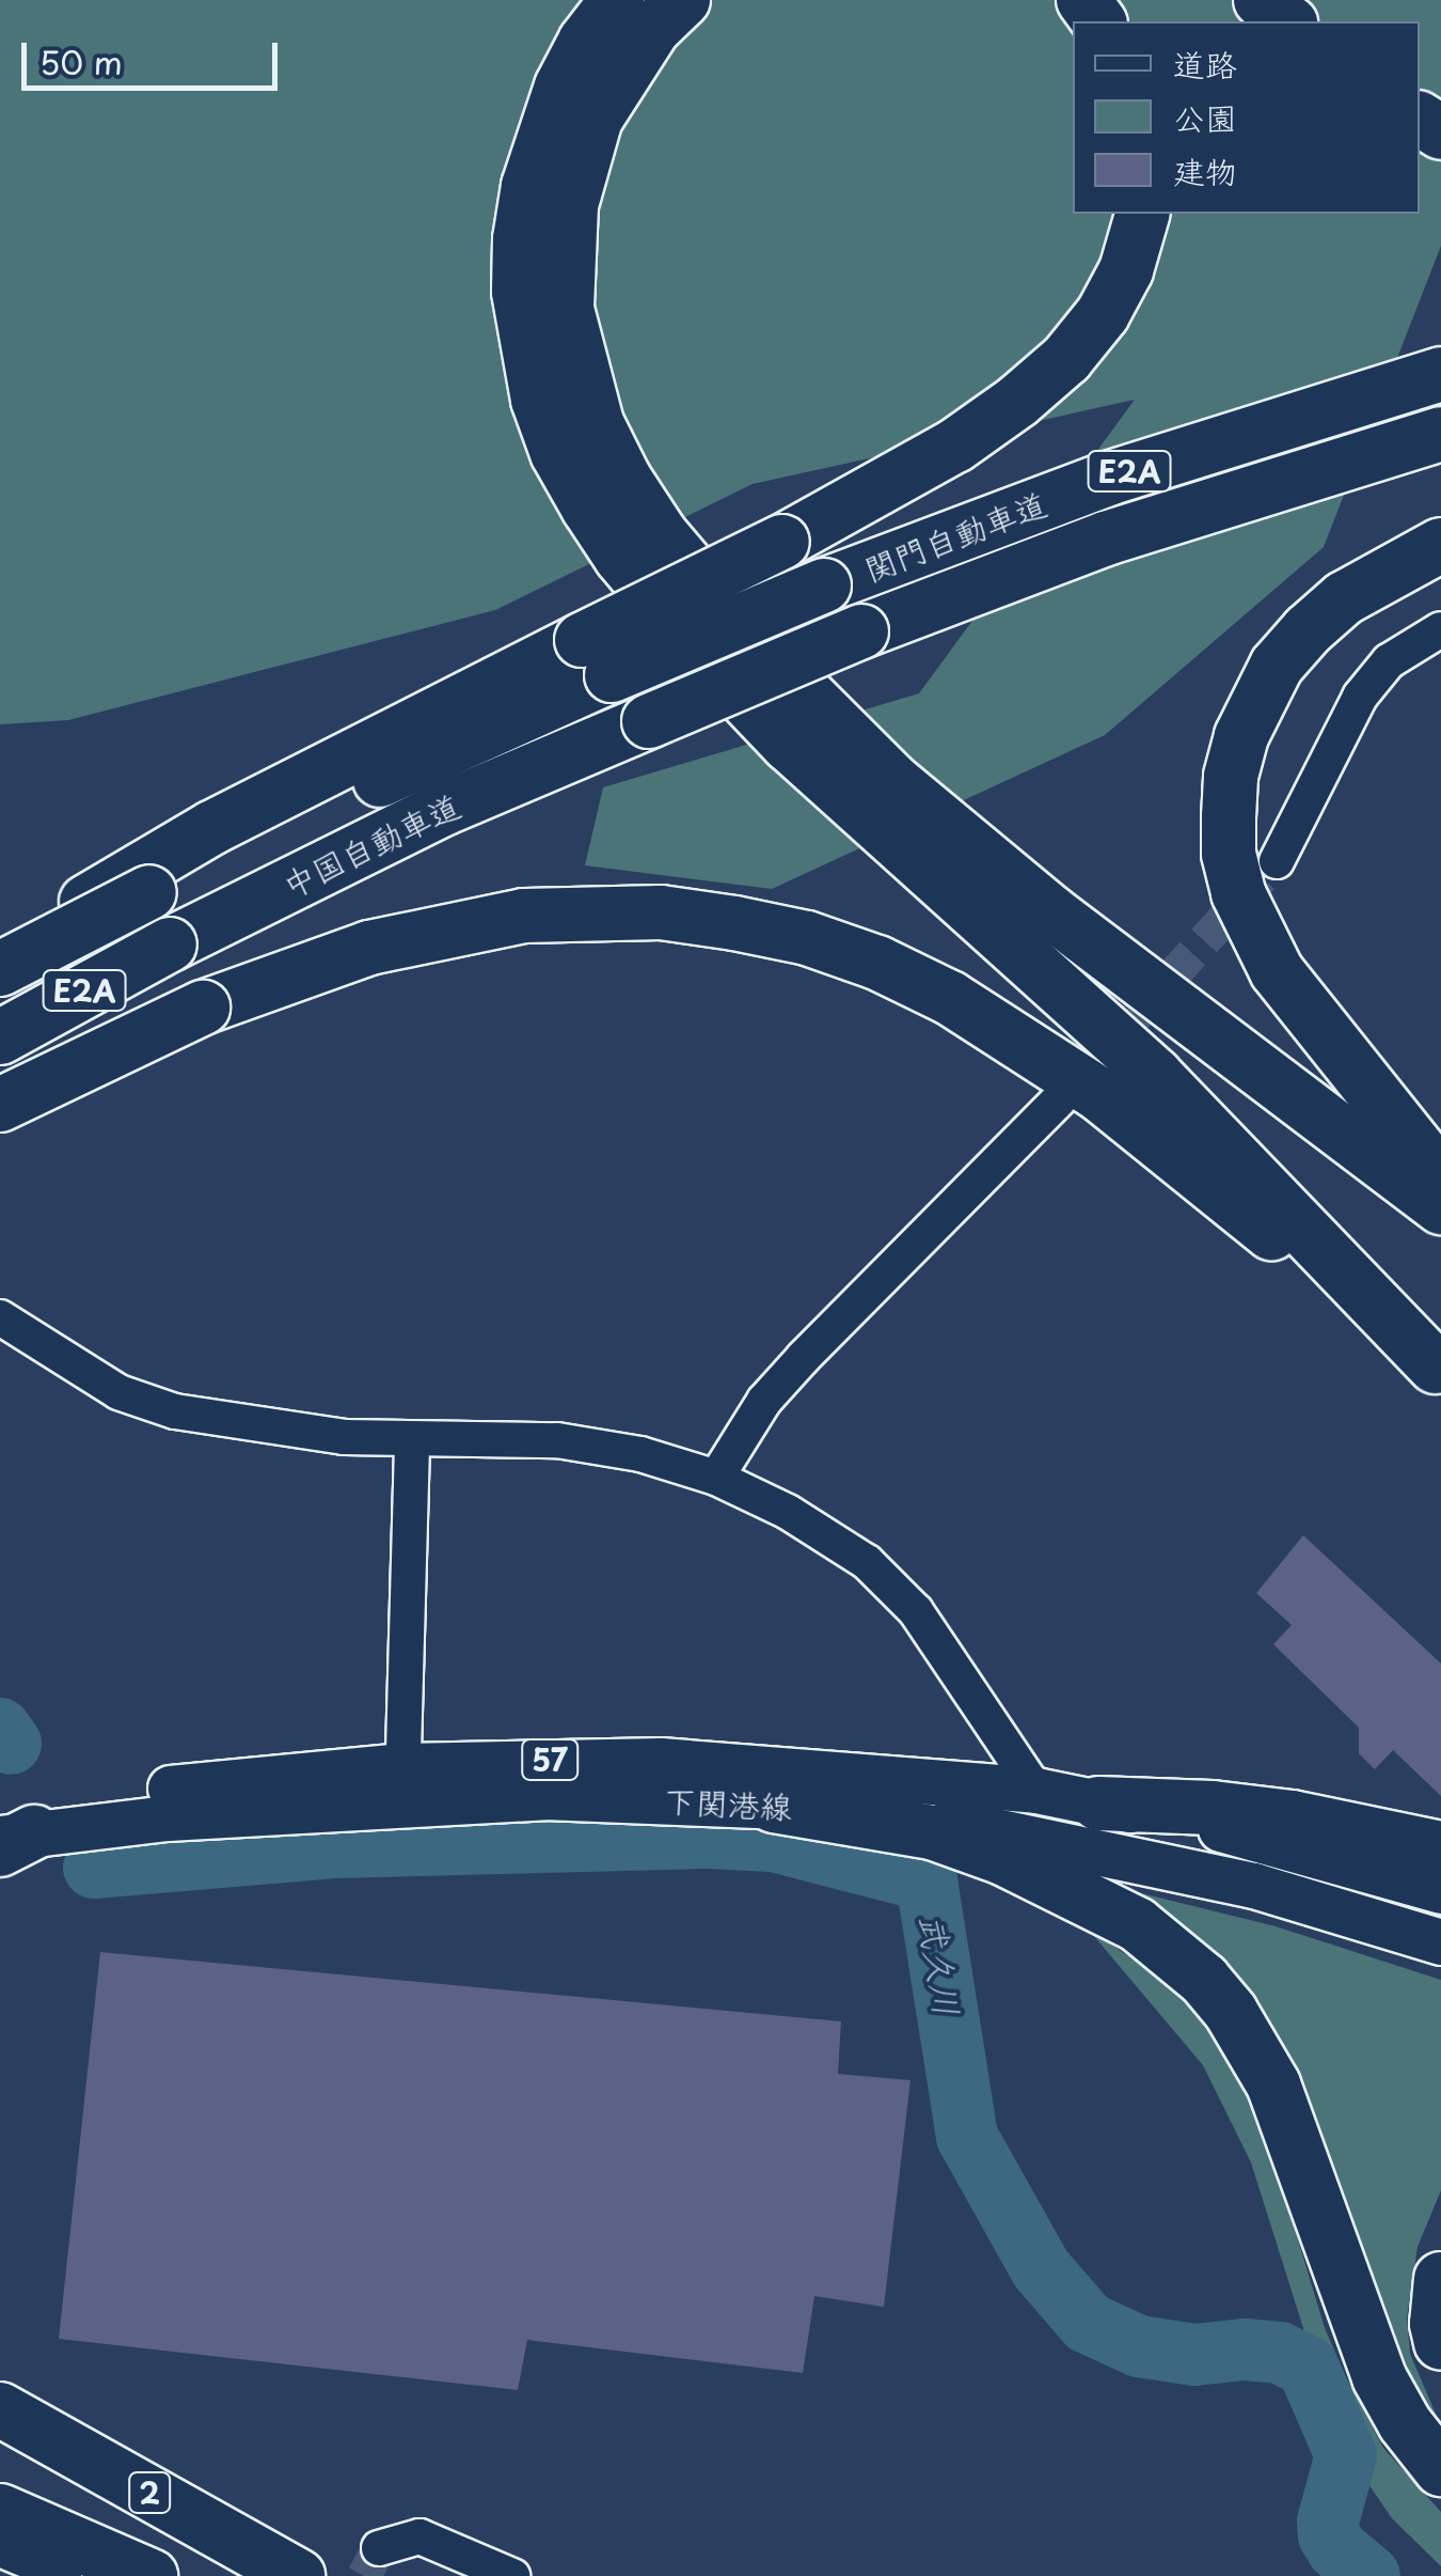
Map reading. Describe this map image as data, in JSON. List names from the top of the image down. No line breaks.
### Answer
{"streets":{"highway":["E2A","関門自動車道","中国自動車道","2"],"main road":["57","下関港線"]},"crossings":[["関門自動車道","中国自動車道"]],"water":["武久川"],"legend":["道路","公園","建物"],"scale_bar":"50 m"}
